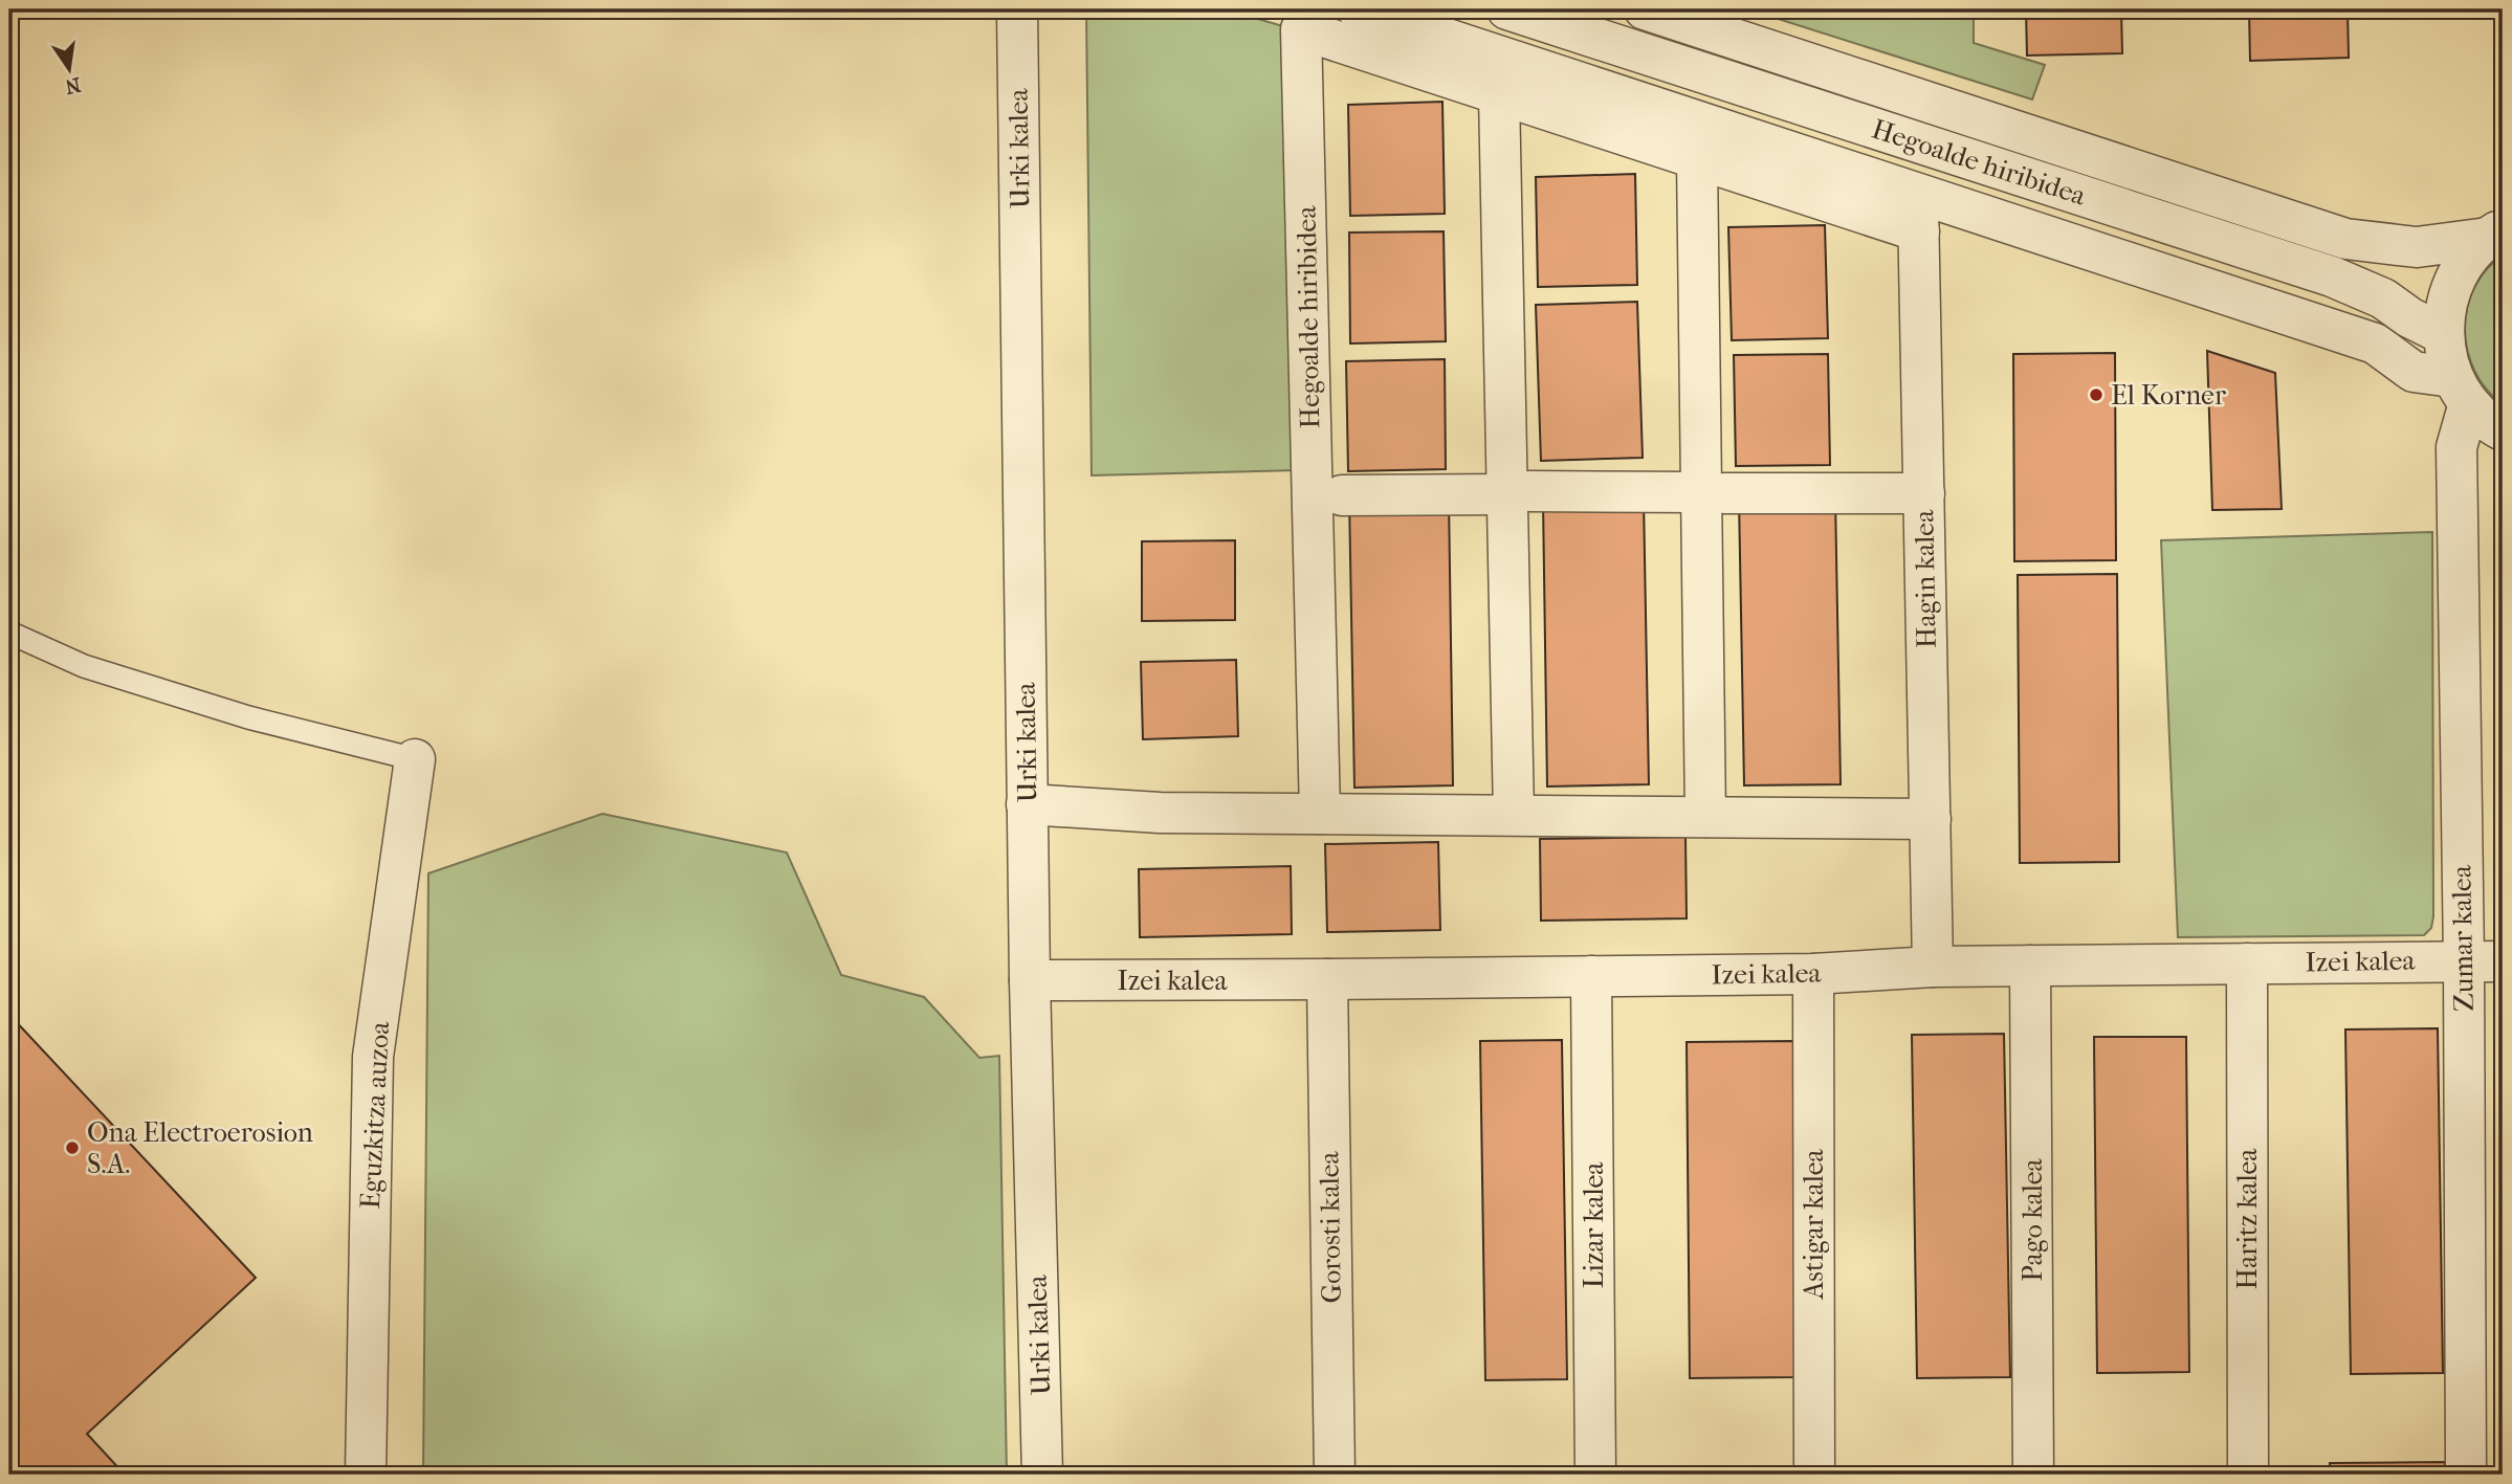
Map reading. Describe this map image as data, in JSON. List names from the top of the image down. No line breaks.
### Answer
{"streets":{"street":["Urki kalea","Hegoalde hiribidea","Hagin kalea","Zumar kalea","Izei kalea","Eguzkitza auzoa","Haritz kalea","Pago kalea","Astigar kalea","Lizar kalea","Gorosti kalea"]},"crossings":[["Urki kalea","Izei kalea"],["Hegoalde hiribidea","Hagin kalea"],["Hagin kalea","Izei kalea"],["Zumar kalea","Izei kalea"],["Izei kalea","Haritz kalea"],["Izei kalea","Pago kalea"],["Izei kalea","Astigar kalea"],["Izei kalea","Lizar kalea"],["Izei kalea","Gorosti kalea"]],"places":["El Korner","Ona Electroerosion S.A."],"north":"bottom"}
